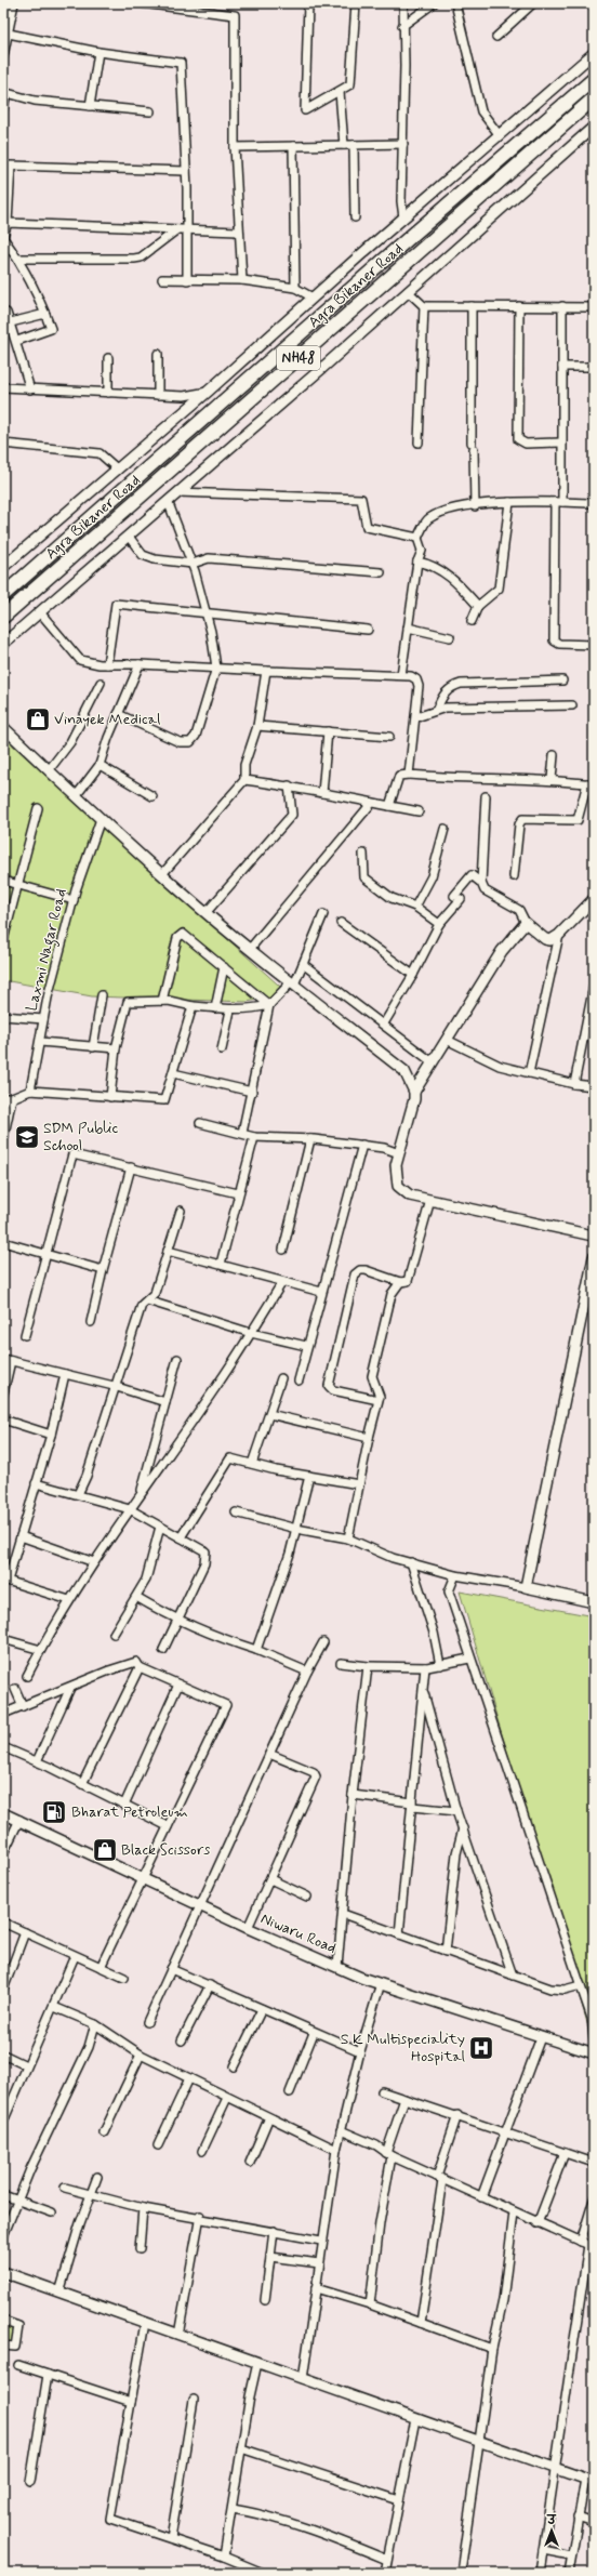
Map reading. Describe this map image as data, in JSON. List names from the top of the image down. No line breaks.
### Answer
{"streets":{"highway":["Agra Bikaner Road","NH48"],"street":["Laxmi Nagar Road","Niwaru Road"]},"places":{"shop":["Vinayek Medical","Black Scissors"],"school or university":["SDM Public School"],"fuel station":["Bharat Petroleum"],"hospital":["S K Multispeciality Hospital"]},"north":"top"}
